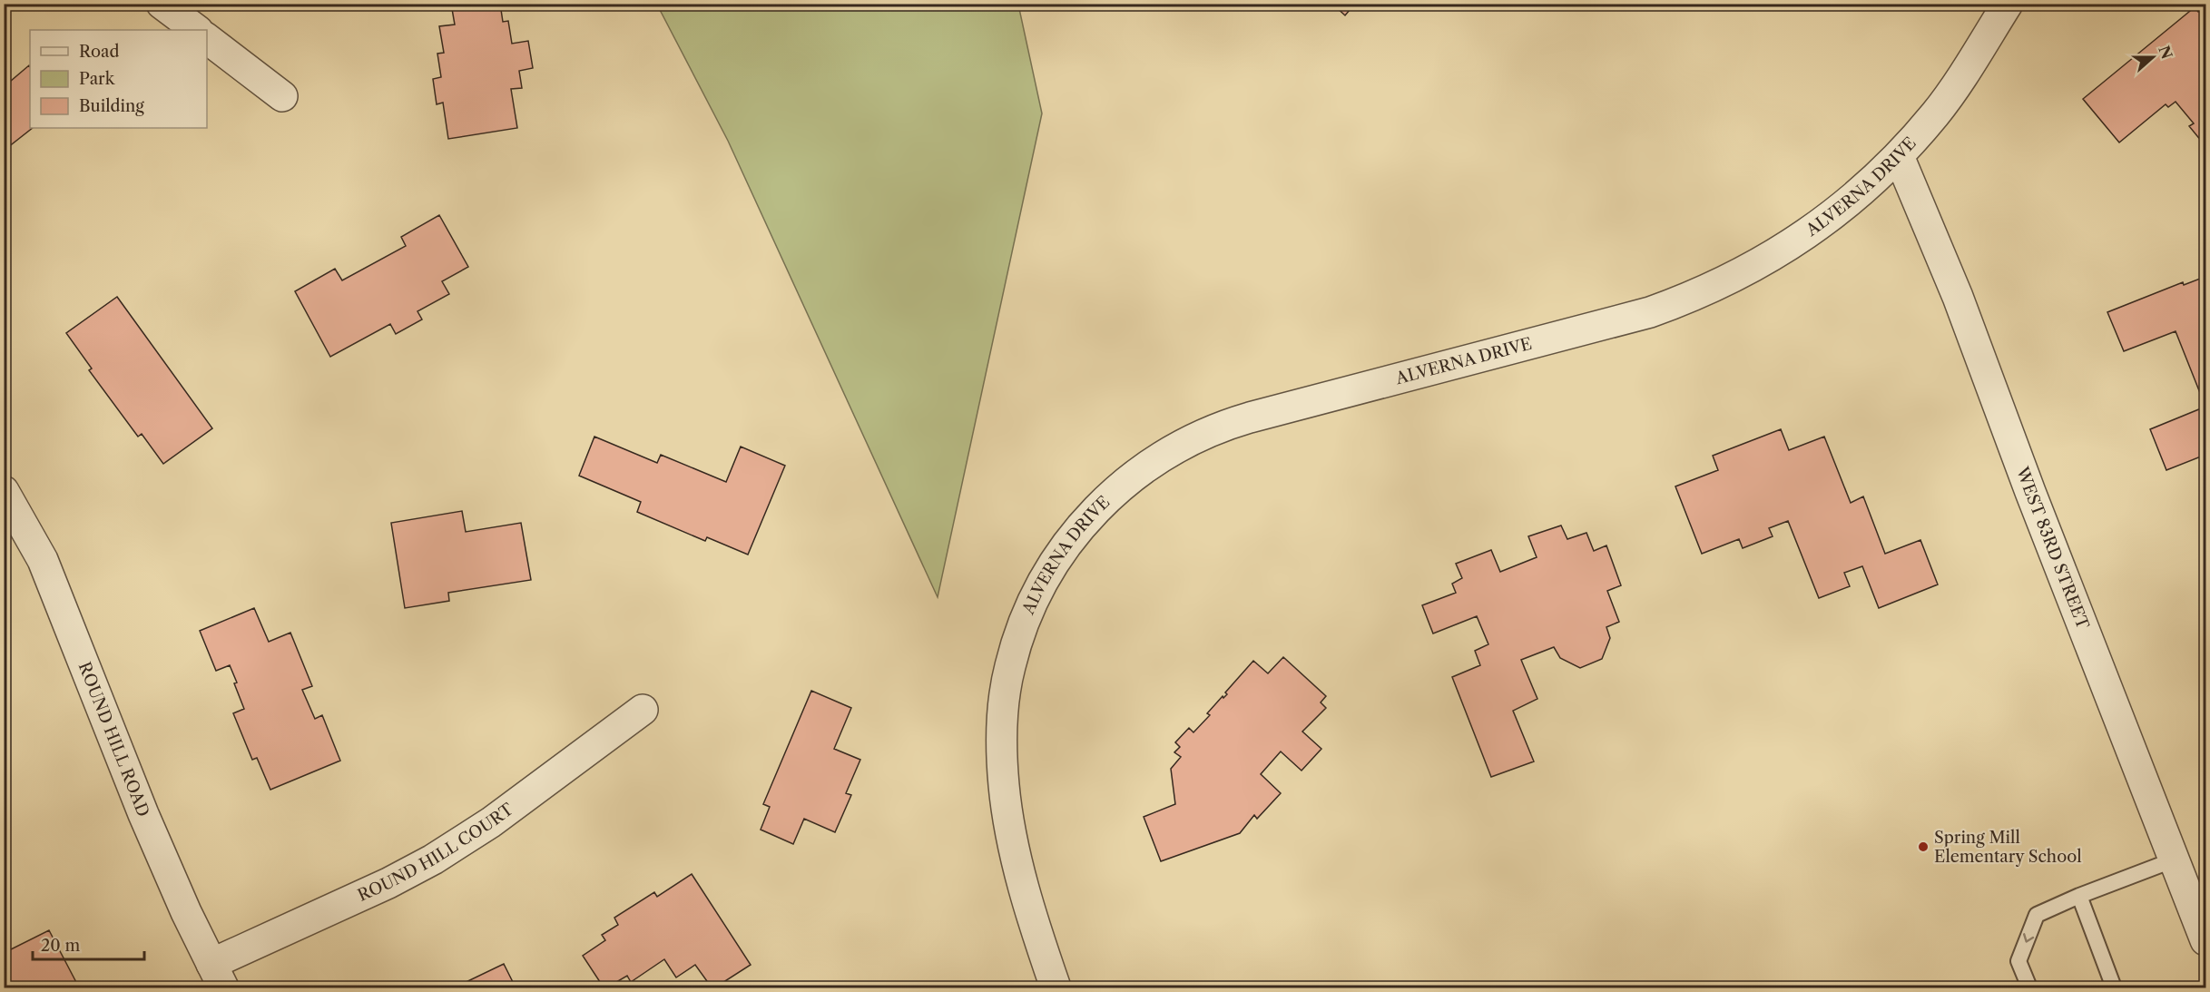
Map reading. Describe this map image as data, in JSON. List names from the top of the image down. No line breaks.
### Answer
{"streets":{"street":["ALVERNA DRIVE","WEST 83RD STREET","ROUND HILL ROAD","ROUND HILL COURT"]},"crossings":[["ALVERNA DRIVE","WEST 83RD STREET"],["ROUND HILL ROAD","ROUND HILL COURT"]],"places":["Spring Mill Elementary School"],"legend":["Road","Park","Building"],"scale_bar":"20 m","north":"right"}
